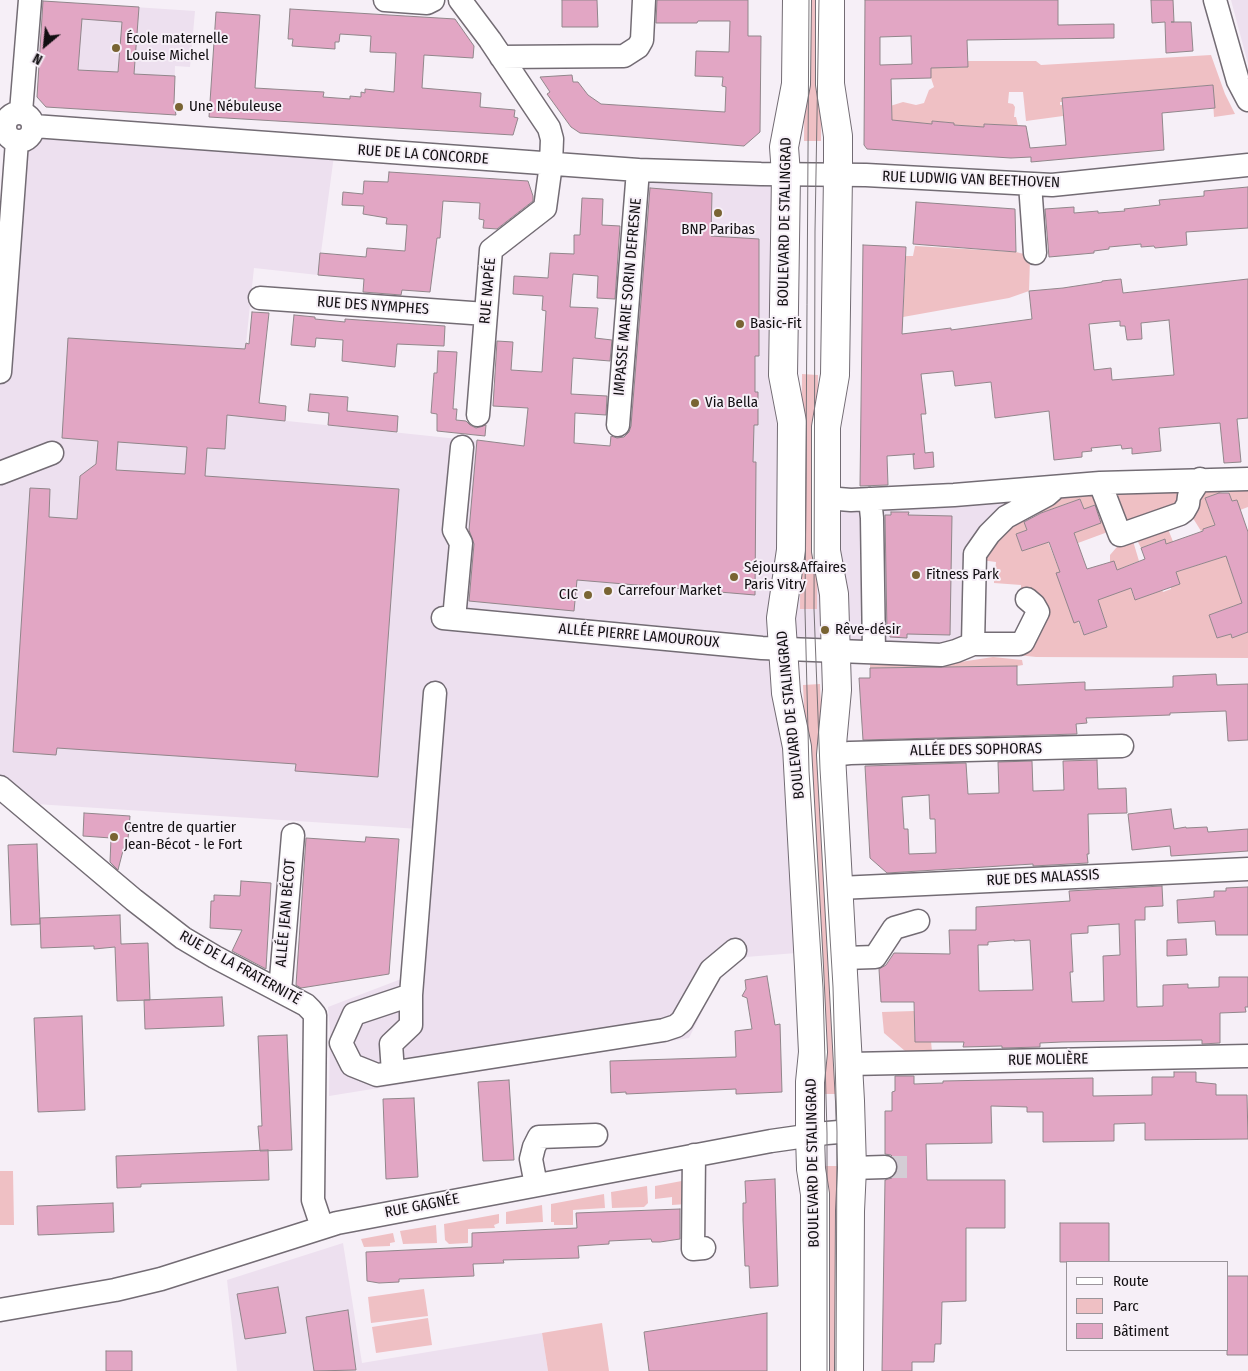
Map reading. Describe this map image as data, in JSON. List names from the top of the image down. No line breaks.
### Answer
{"streets":{"main road":["BOULEVARD DE STALINGRAD"],"street":["RUE DE LA CONCORDE","RUE LUDWIG VAN BEETHOVEN","RUE NAPÉE","IMPASSE MARIE SORIN DEFRESNE","RUE DES NYMPHES","ALLÉE PIERRE LAMOUROUX","ALLÉE DES SOPHORAS","RUE DES MALASSIS","ALLÉE JEAN BÉCOT","RUE DE LA FRATERNITÉ","RUE MOLIÈRE","RUE GAGNÉE"]},"crossings":[["RUE DE LA CONCORDE","RUE LUDWIG VAN BEETHOVEN"],["RUE DE LA CONCORDE","BOULEVARD DE STALINGRAD"],["RUE DE LA CONCORDE","RUE NAPÉE"],["RUE DE LA CONCORDE","IMPASSE MARIE SORIN DEFRESNE"],["BOULEVARD DE STALINGRAD","ALLÉE PIERRE LAMOUROUX"],["BOULEVARD DE STALINGRAD","RUE GAGNÉE"],["RUE NAPÉE","RUE DES NYMPHES"],["ALLÉE JEAN BÉCOT","RUE DE LA FRATERNITÉ"],["RUE DE LA FRATERNITÉ","RUE GAGNÉE"]],"places":["École maternelle Louise Michel","Une Nébuleuse","BNP Paribas","Basic-Fit","Via Bella","Fitness Park","Séjours&Affaires Paris Vitry","Carrefour Market","CIC","Rêve-désir","Centre de quartier Jean-Bécot - le Fort"],"legend":["Route","Parc","Bâtiment"],"north":"bottom left"}
